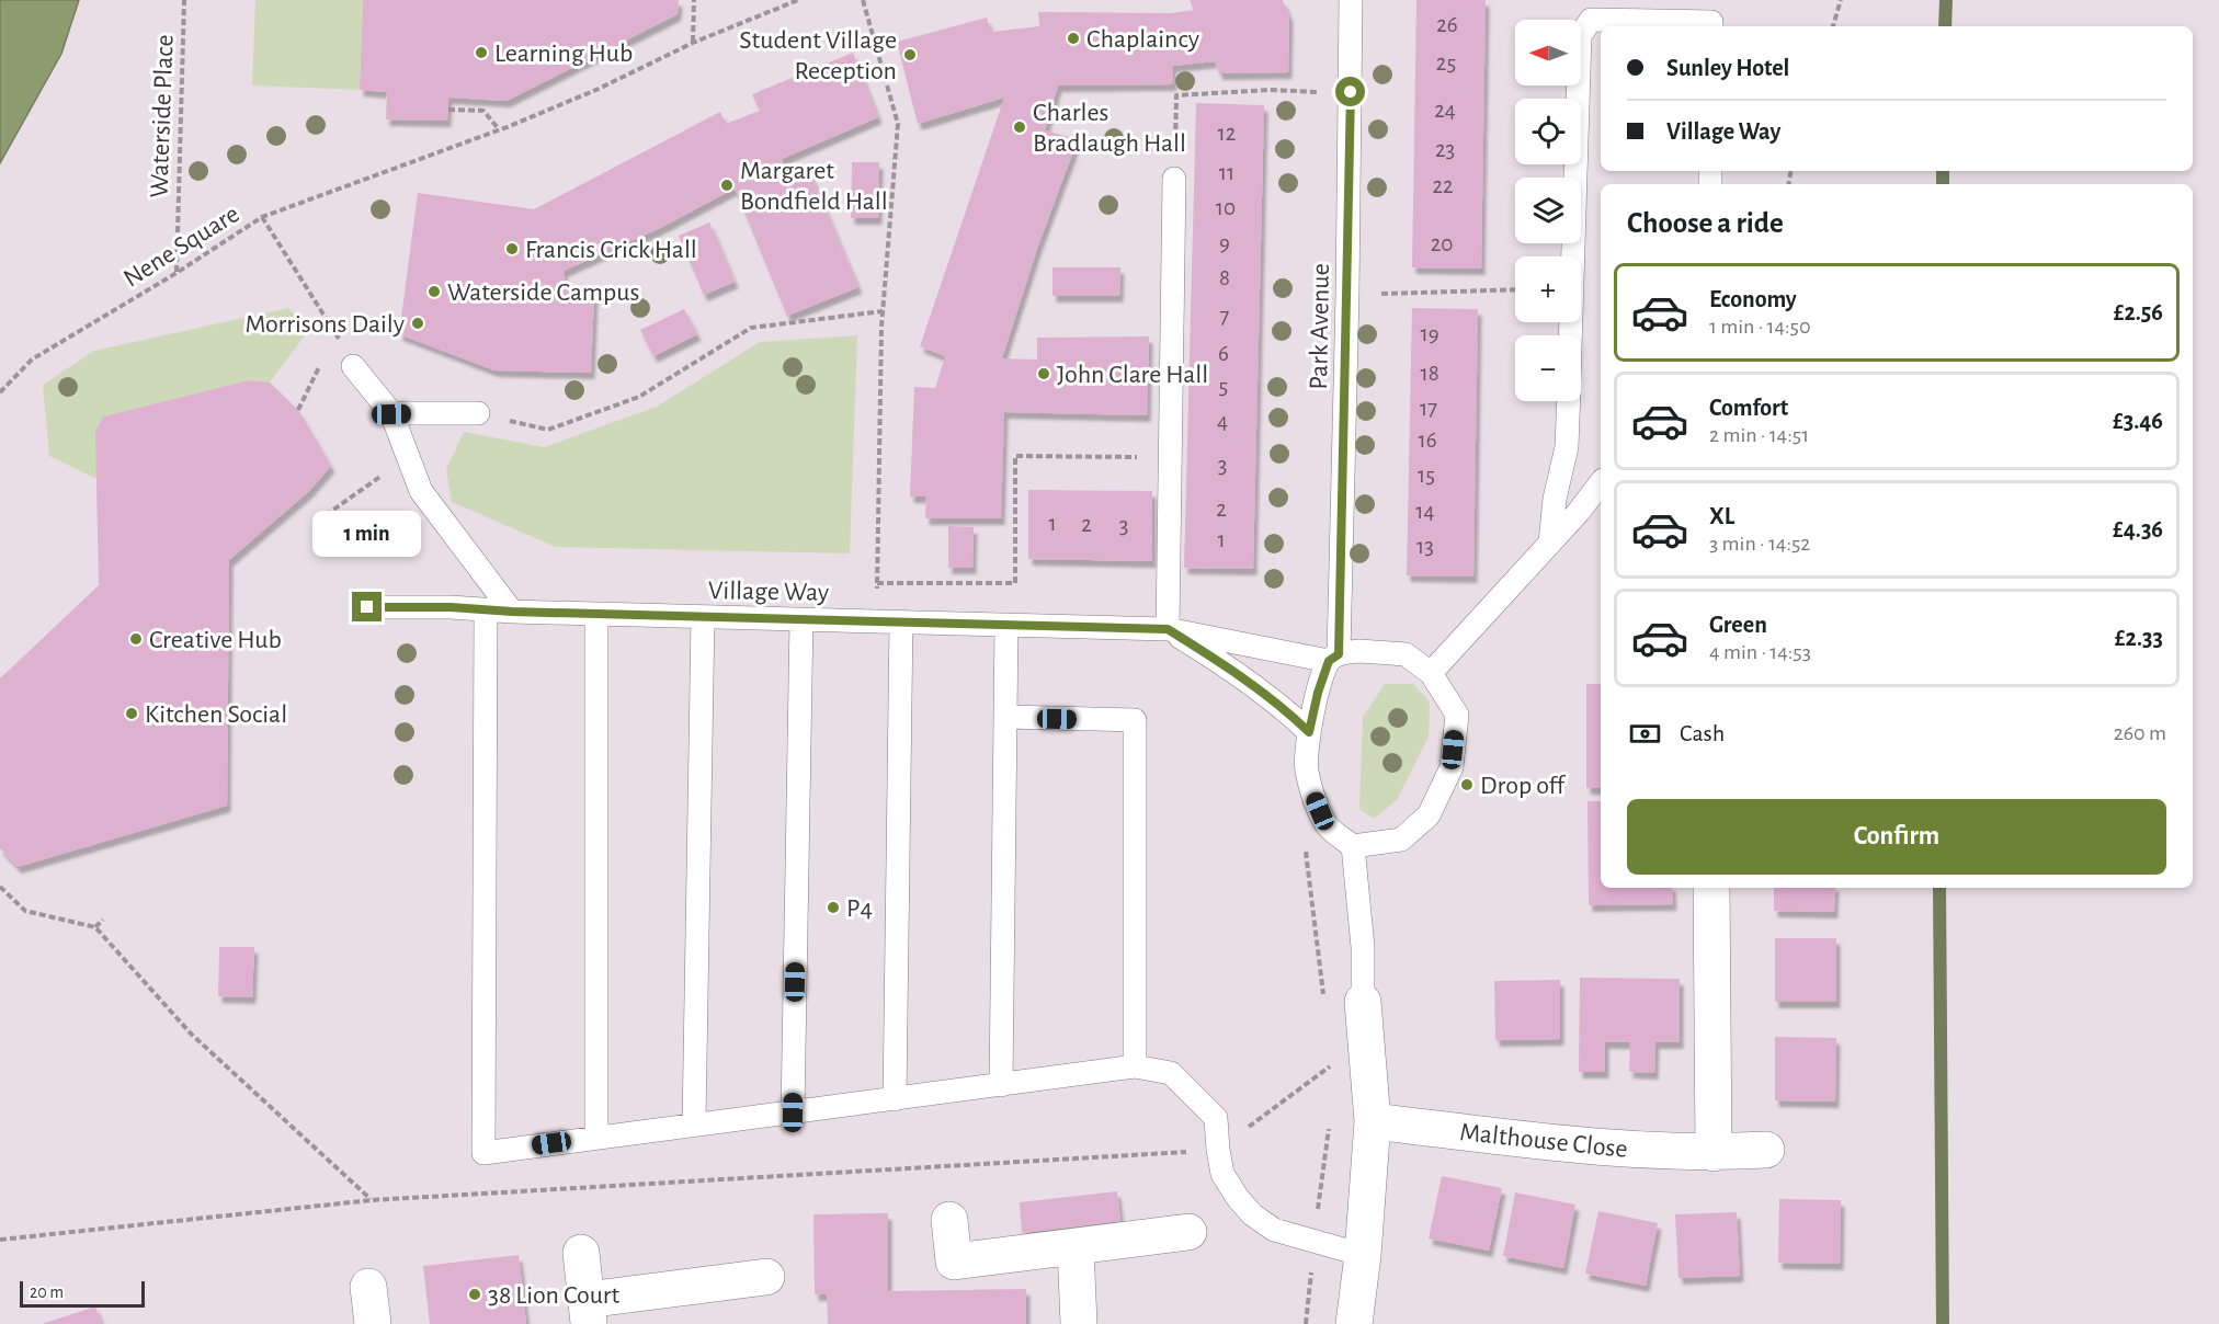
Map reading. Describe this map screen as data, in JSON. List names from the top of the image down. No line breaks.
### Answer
{"streets":{"street":["Malthouse Close"],"lane":["Park Avenue","Village Way"],"path":["Waterside Place","Nene Square"]},"crossings":[["Waterside Place","Nene Square"],["Park Avenue","Village Way"]],"places":["Chaplaincy","Learning Hub","Student Village Reception","Charles Bradlaugh Hall","Margaret Bondfield Hall","Francis Crick Hall","Waterside Campus","Morrisons Daily","John Clare Hall","Creative Hub","Kitchen Social","Drop off","P4","38 Lion Court"],"house_numbers":["26","25","24","12","23","11","22","10","9","20","8","7","19","6","18","5","17","4","16","3","15","2","14","1","2","3","1","13"],"scale_bar":"20 m","north":"left","page":{"map_buttons":["+","−"],"banner":["Sunley Hotel","Village Way"],"heading":"Choose a ride","list":[{"name":"Economy","note":"1 min · 14:50","value":"£2.56"},{"name":"Comfort","note":"2 min · 14:51","value":"£3.46"},{"name":"XL","note":"3 min · 14:52","value":"£4.36"},{"name":"Green","note":"4 min · 14:53","value":"£2.33"}],"bubble":"1 min","pay":["Cash","260 m"],"buttons":"Confirm","scale":"20 m"}}
